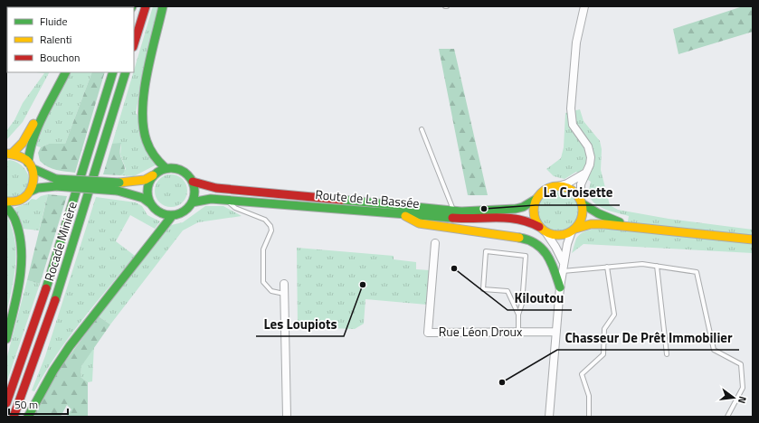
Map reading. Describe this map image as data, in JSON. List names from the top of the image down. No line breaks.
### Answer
{"streets":{"main road":["Route de La Bassée","Rocade Minière"],"street":["Rue Léon Droux"]},"places":["La Croisette","Kiloutou","Les Loupiots","Chasseur De Prêt Immobilier"],"legend":["Fluide","Ralenti","Bouchon"],"scale_bar":"50 m","north":"right"}
